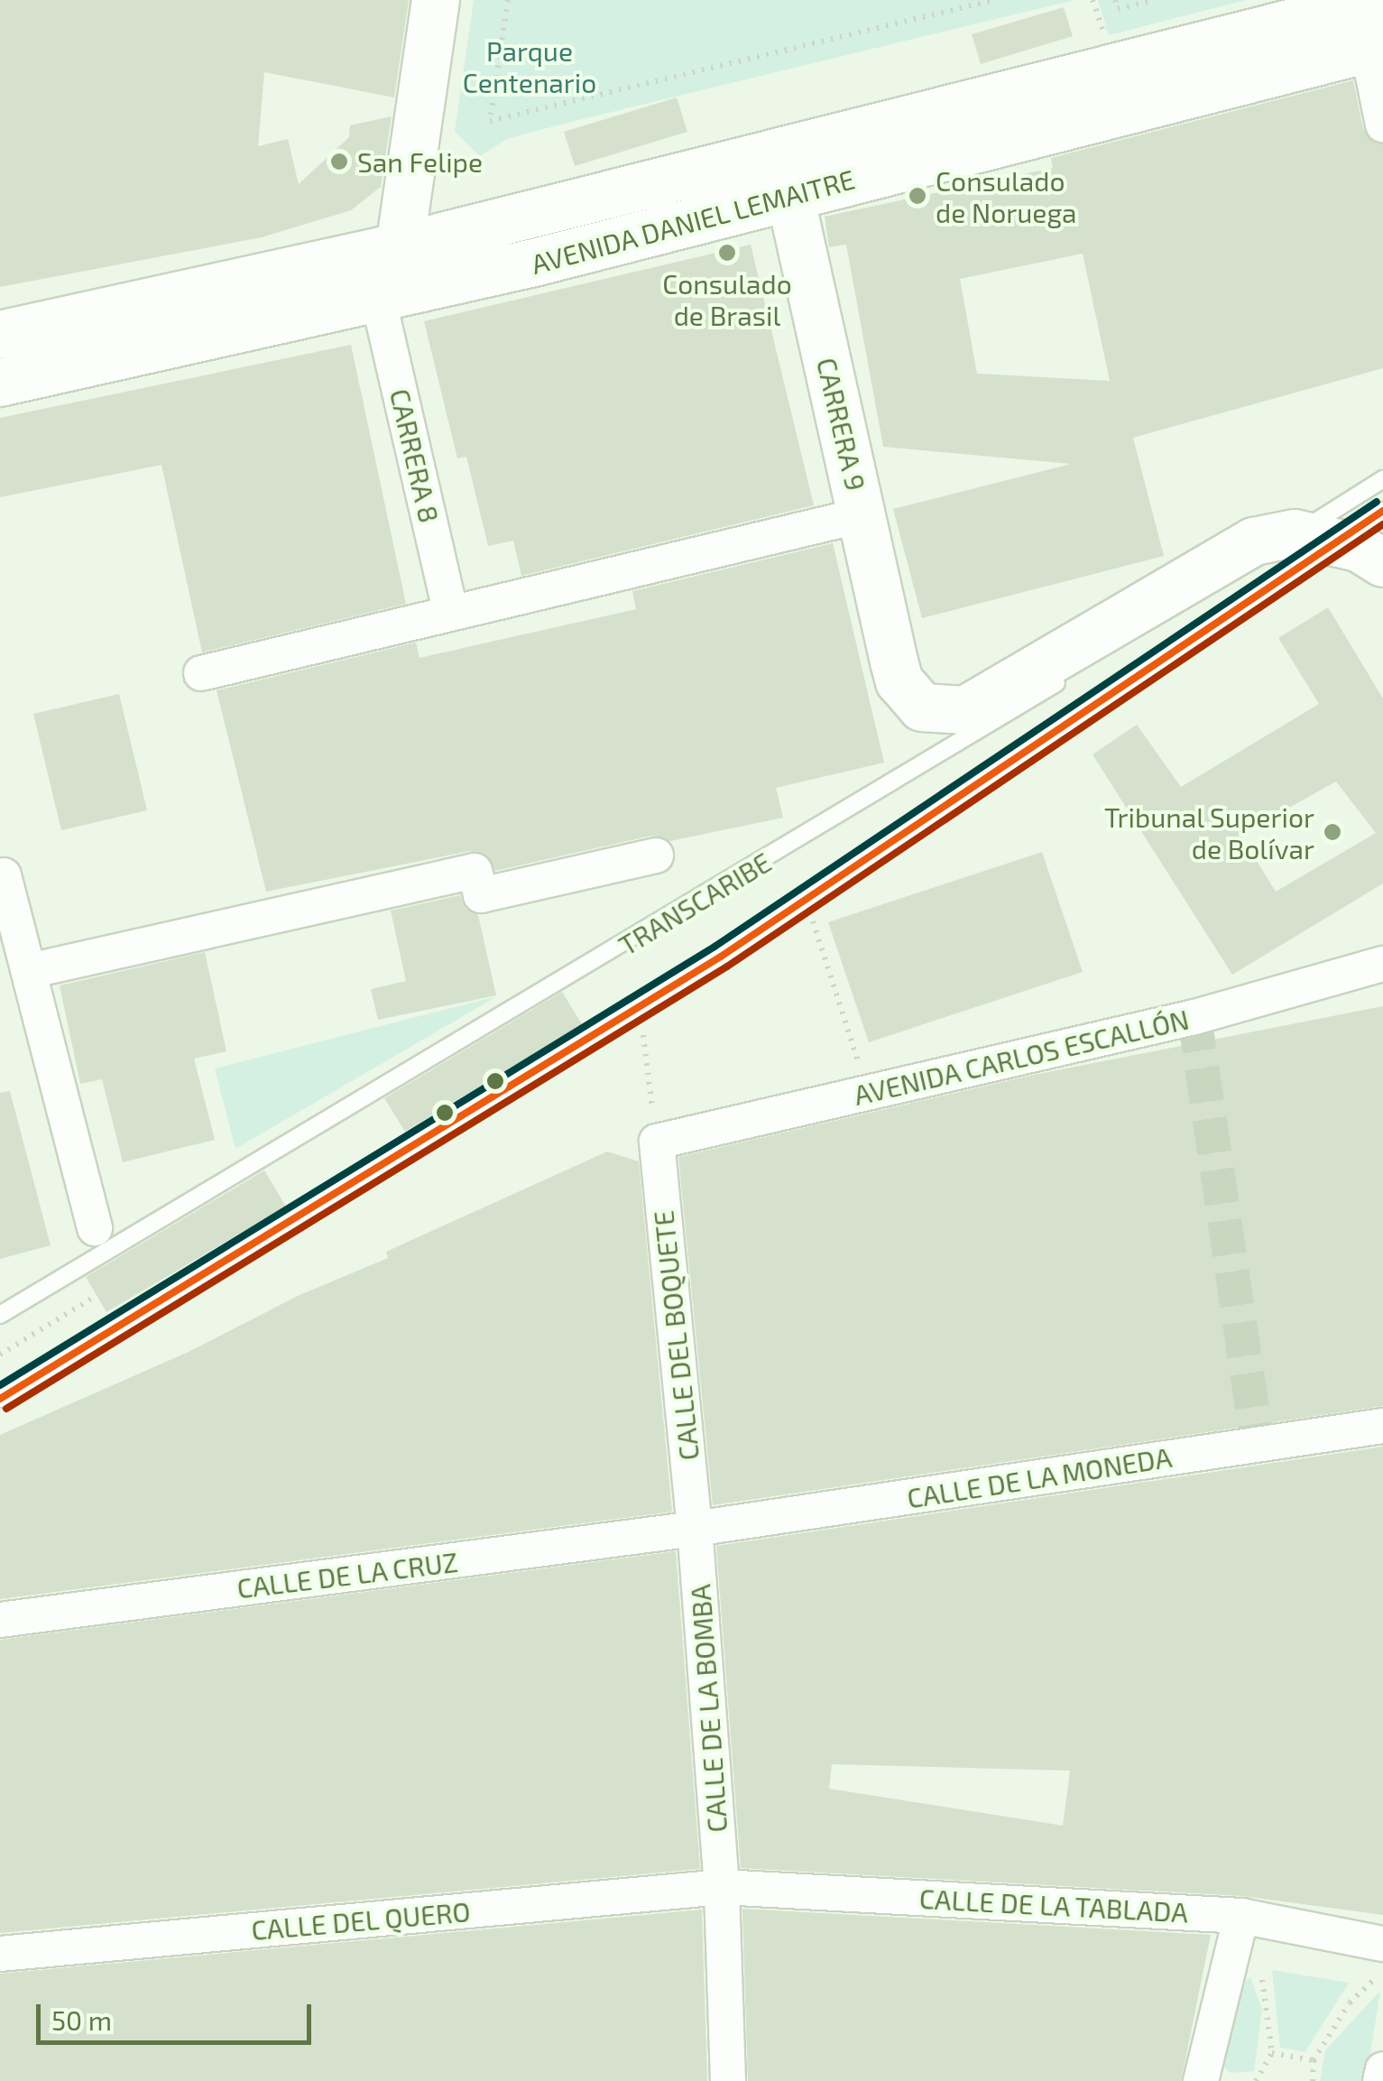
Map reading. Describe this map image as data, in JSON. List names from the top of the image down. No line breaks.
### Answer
{"streets":{"main road":["AVENIDA DANIEL LEMAITRE","CARRERA 9"],"street":["CARRERA 8","AVENIDA CARLOS ESCALLÓN","CALLE DEL BOQUETE","CALLE DE LA MONEDA","CALLE DE LA CRUZ","CALLE DE LA BOMBA","CALLE DE LA TABLADA","CALLE DEL QUERO"],"lane":["TRANSCARIBE"]},"crossings":[["AVENIDA DANIEL LEMAITRE","CARRERA 9"],["AVENIDA DANIEL LEMAITRE","CARRERA 8"],["CARRERA 9","TRANSCARIBE"],["AVENIDA CARLOS ESCALLÓN","CALLE DEL BOQUETE"],["CALLE DEL BOQUETE","CALLE DE LA MONEDA"],["CALLE DEL BOQUETE","CALLE DE LA CRUZ"],["CALLE DEL BOQUETE","CALLE DE LA BOMBA"],["CALLE DE LA MONEDA","CALLE DE LA CRUZ"],["CALLE DE LA MONEDA","CALLE DE LA BOMBA"],["CALLE DE LA CRUZ","CALLE DE LA BOMBA"],["CALLE DE LA BOMBA","CALLE DE LA TABLADA"],["CALLE DE LA BOMBA","CALLE DEL QUERO"],["CALLE DE LA TABLADA","CALLE DEL QUERO"]],"parks":["Parque Centenario"],"places":["San Felipe","Consulado de Noruega","Consulado de Brasil","Tribunal Superior de Bolívar"],"scale_bar":"50 m"}
